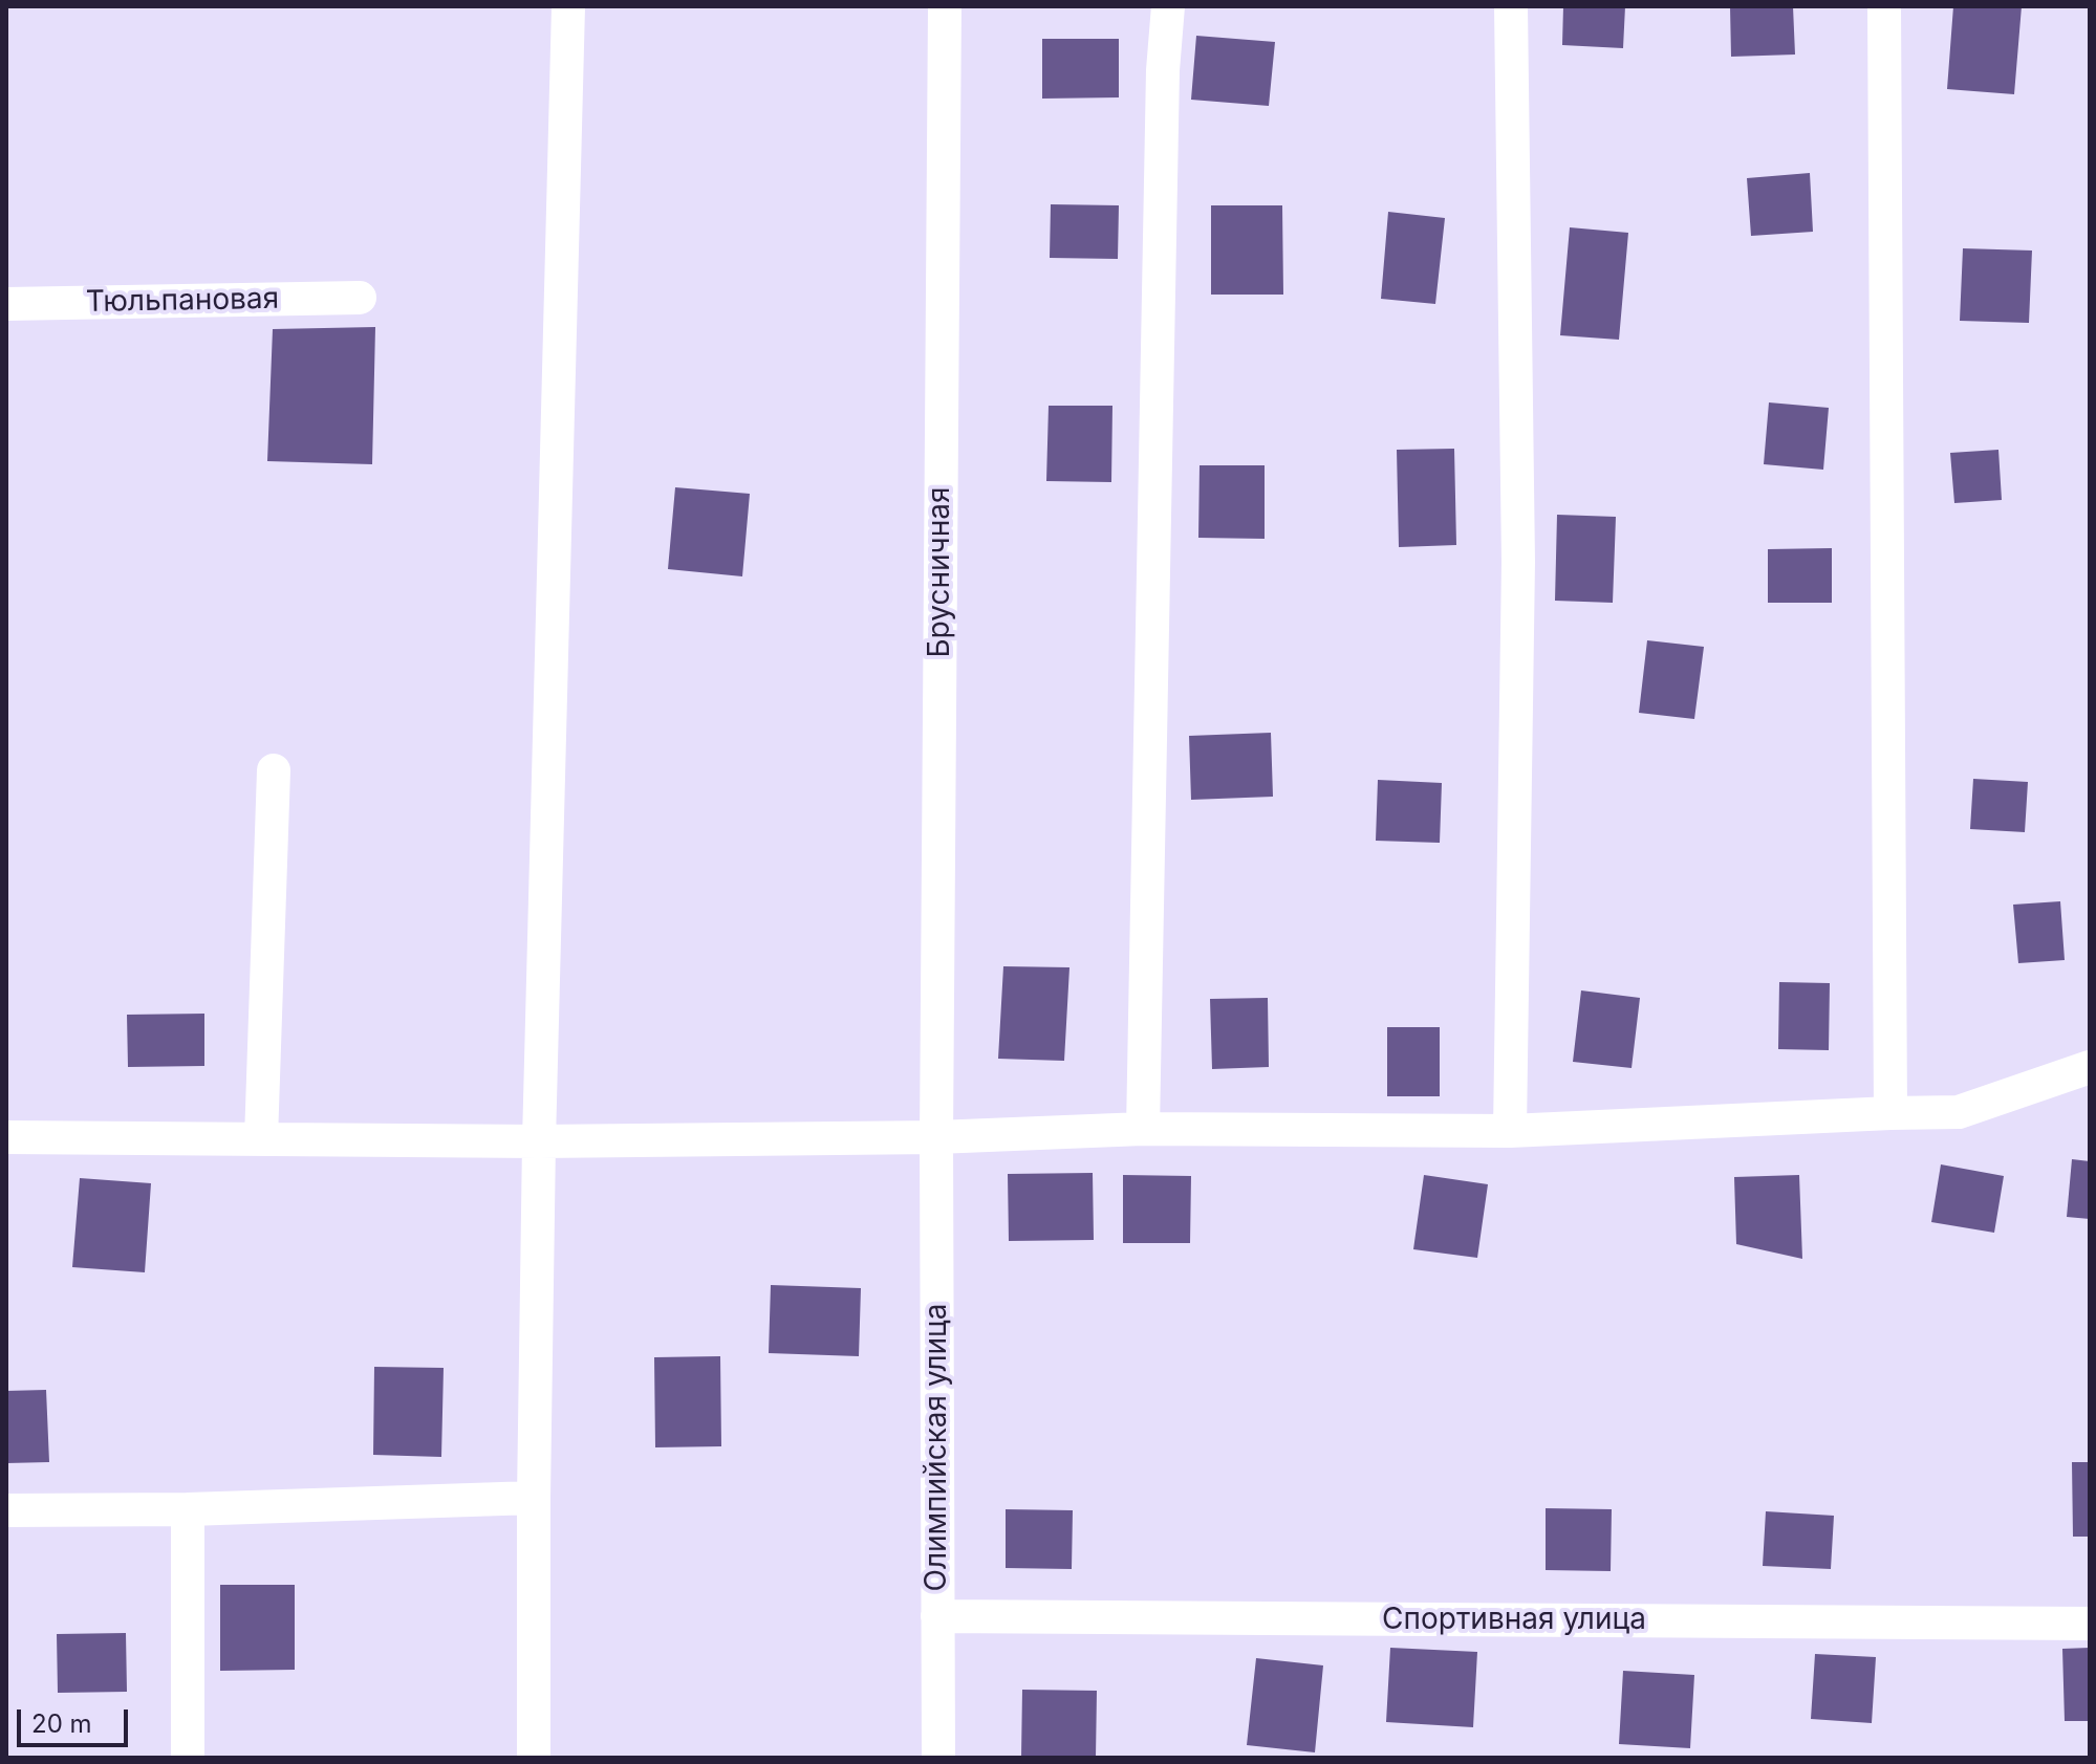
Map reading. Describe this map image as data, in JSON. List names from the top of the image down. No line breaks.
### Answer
{"streets":{"street":["Тюльпановая","Брусничная","Олимпийская улица","Спортивная улица"]},"crossings":[["Брусничная","Олимпийская улица"],["Олимпийская улица","Спортивная улица"]],"scale_bar":"20 m"}
